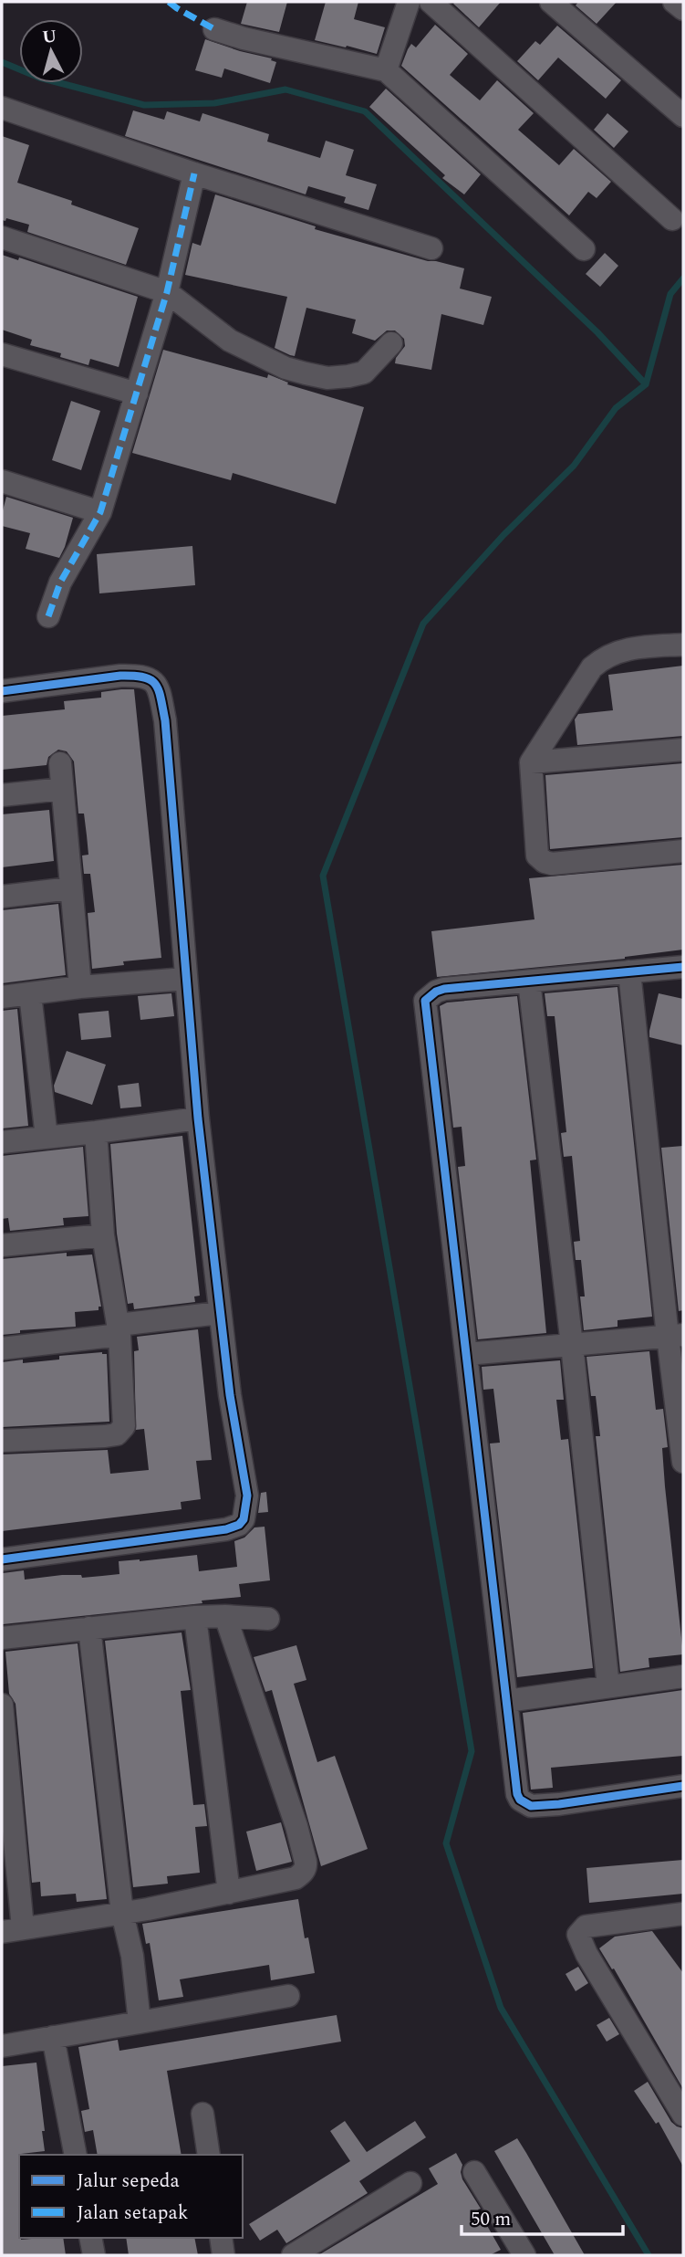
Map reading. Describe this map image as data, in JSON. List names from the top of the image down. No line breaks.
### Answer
{"legend":["Jalur sepeda","Jalan setapak"],"scale_bar":"50 m","north":"top"}
